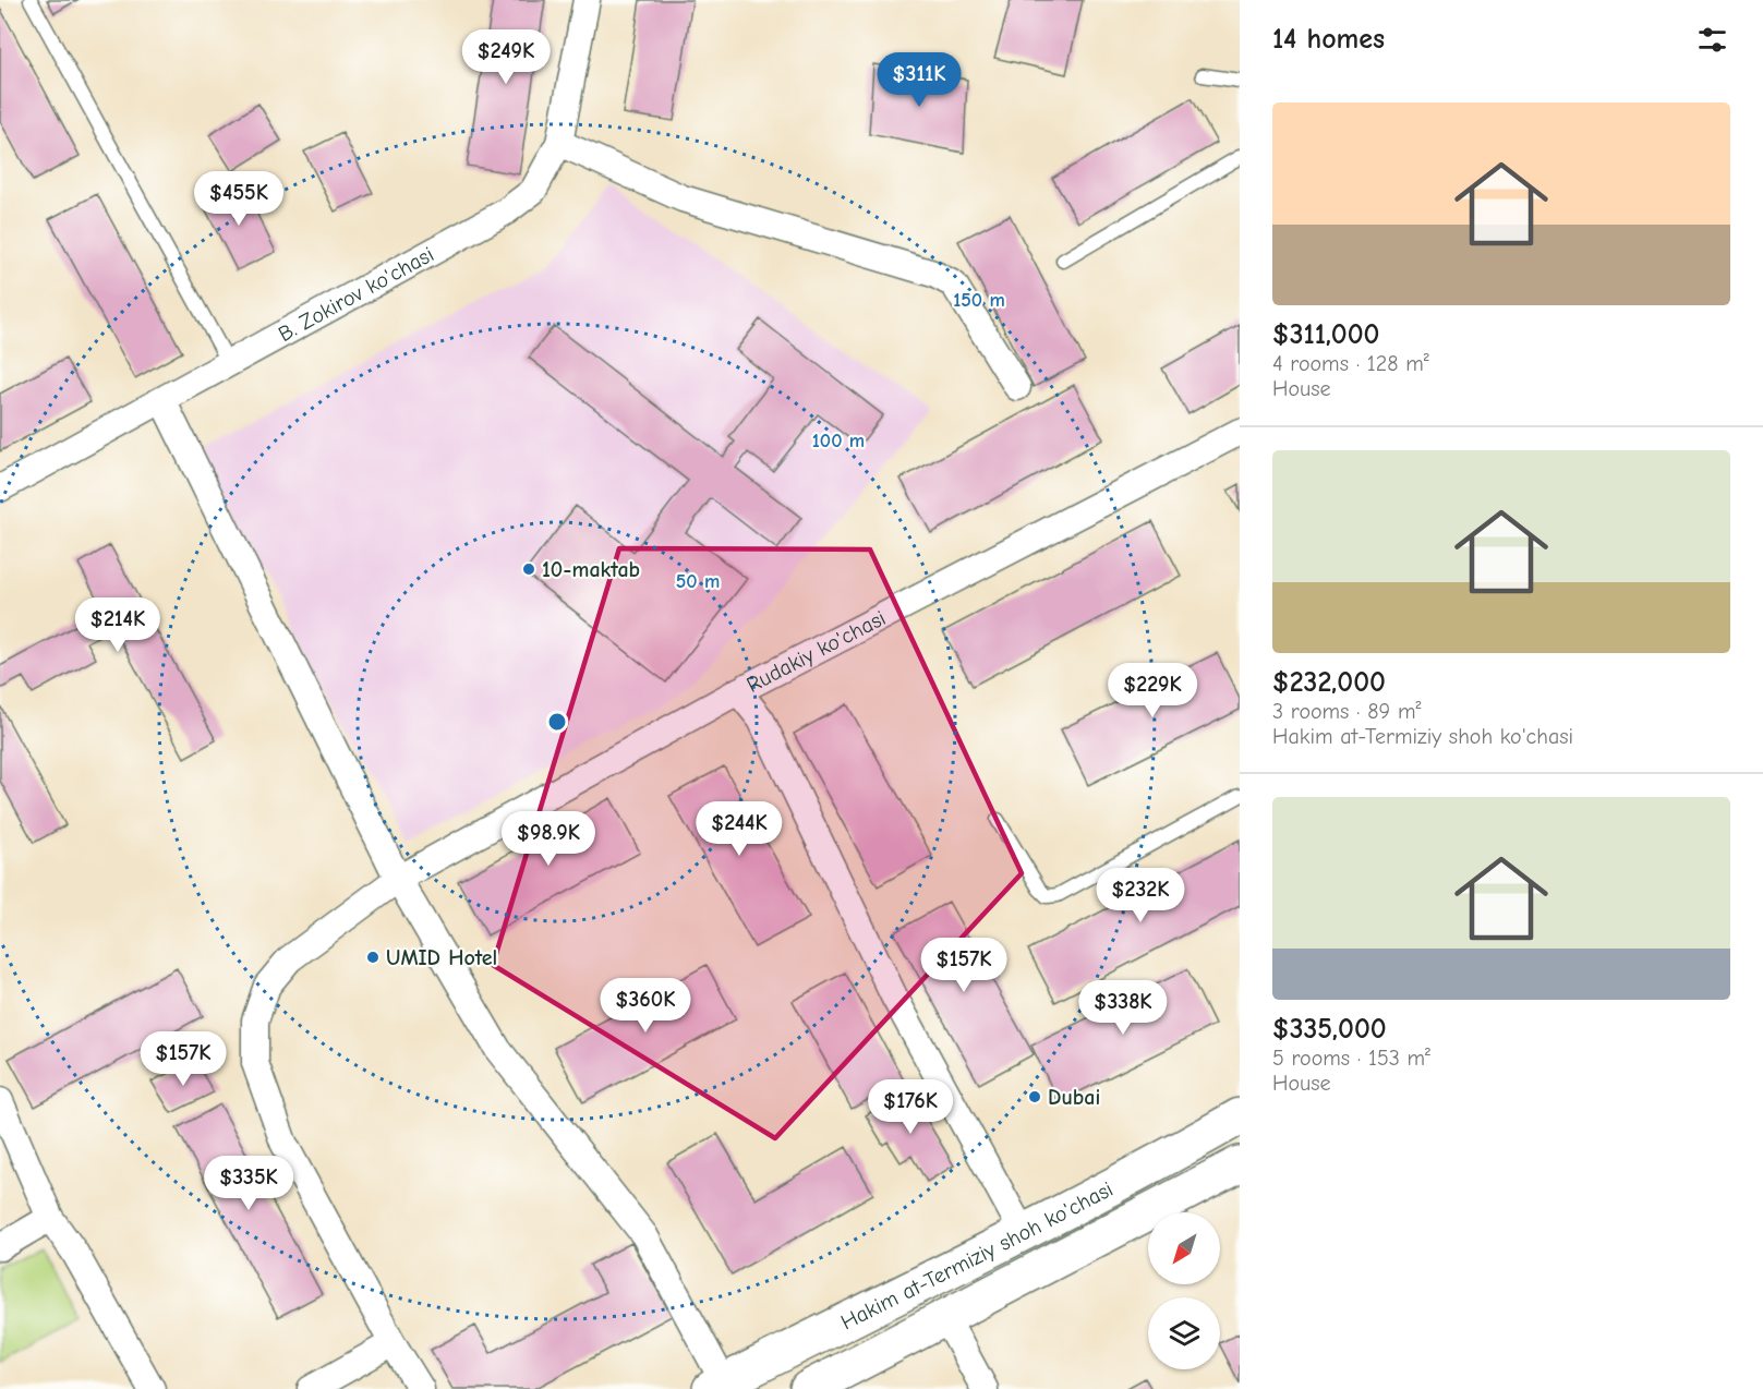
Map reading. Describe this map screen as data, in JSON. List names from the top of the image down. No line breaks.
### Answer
{"streets":{"main road":["Hakim at-Termiziy shoh ko'chasi"],"street":["B. Zokirov ko'chasi","Rudakiy ko'chasi"]},"places":["10-maktab","UMID Hotel","Dubai"],"north":"bottom left","page":{"heading":"14 homes","price":["$249K","$311K","$455K","$214K","$229K","$244K","$98.9K","$232K","$157K","$360K","$338K","$157K","$176K","$335K"],"list":[{"name":"$311,000","note":"4 rooms · 128 m² · House"},{"name":"$232,000","note":"3 rooms · 89 m² · Hakim at-Termiziy shoh ko'chasi"},{"name":"$335,000","note":"5 rooms · 153 m² · House"}]},"rings":["150 m","100 m","50 m"]}
